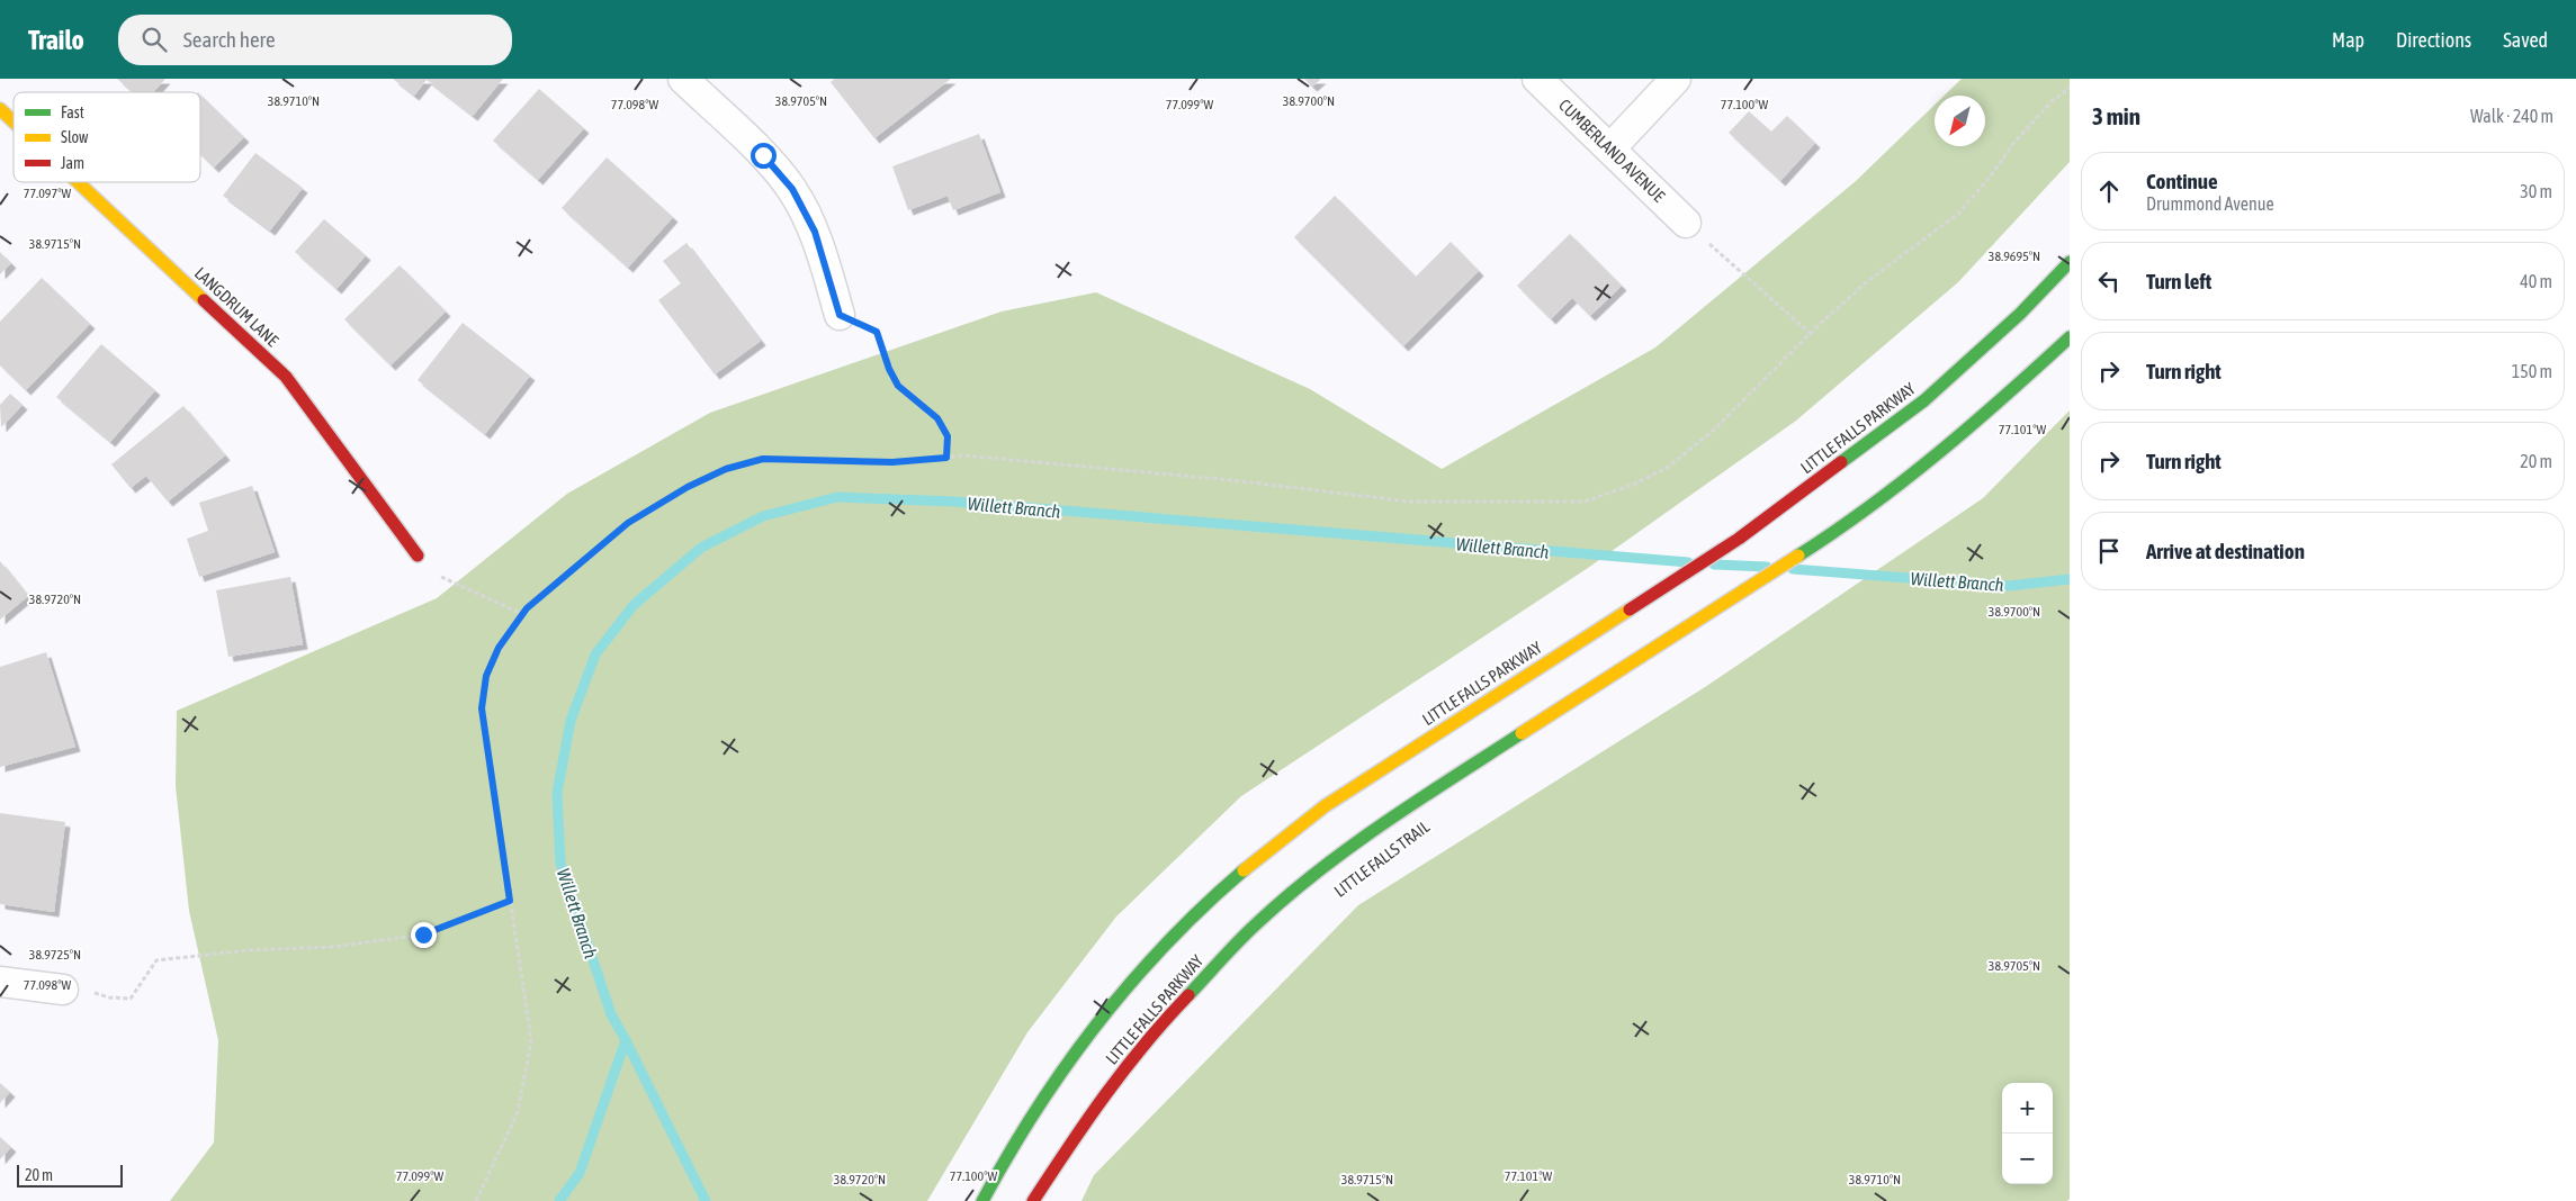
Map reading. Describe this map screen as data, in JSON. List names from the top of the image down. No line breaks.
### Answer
{"streets":{"main road":["LANGDRUM LANE","LITTLE FALLS PARKWAY"],"street":["CUMBERLAND AVENUE"]},"water":["Willett Branch"],"legend":["Fast","Slow","Jam"],"scale_bar":"20 m","north":"bottom left","page":{"header":"Trailo","search":"Search here","nav":["Map","Directions","Saved"],"heading":["3 min","Walk · 240 m"],"list":[["Continue","Drummond Avenue","30 m"],["Turn left","40 m"],["Turn right","150 m"],["Turn right","20 m"],"Arrive at destination"],"map_buttons":["+","−"],"scale":"20 m"},"coordinates":["38.9700°N","38.9710°N","38.9705°N","77.098°W","77.099°W","77.100°W","77.097°W","38.9715°N","38.9695°N","77.101°W","38.9720°N","38.9725°N"]}
